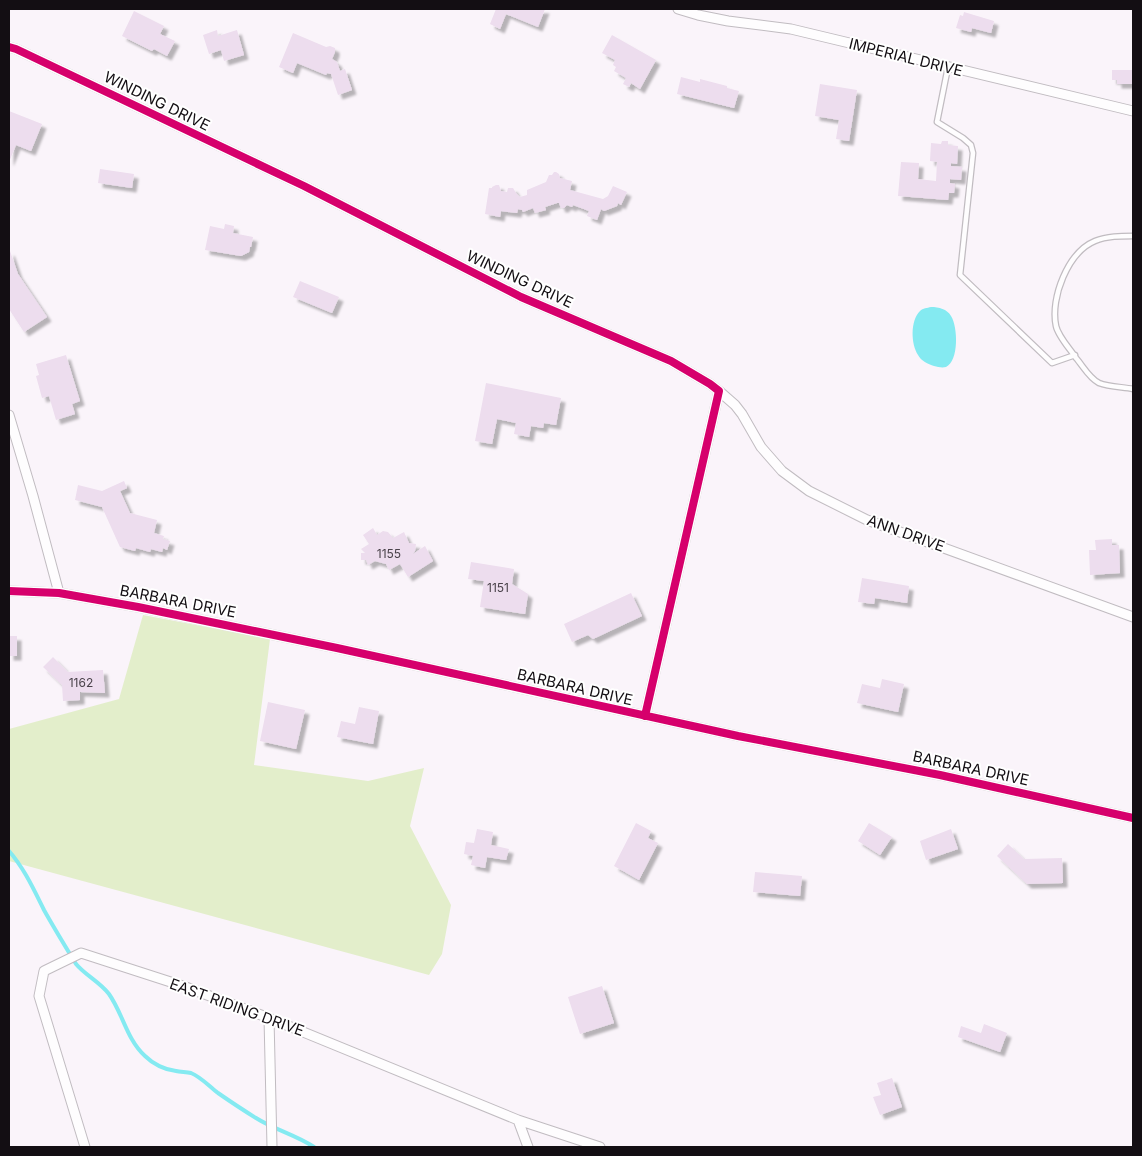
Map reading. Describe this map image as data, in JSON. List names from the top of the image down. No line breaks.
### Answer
{"streets":{"street":["IMPERIAL DRIVE","WINDING DRIVE","ANN DRIVE","BARBARA DRIVE","EAST RIDING DRIVE"]},"crossings":[["WINDING DRIVE","ANN DRIVE"]],"house_numbers":["1155","1151","1162"]}
